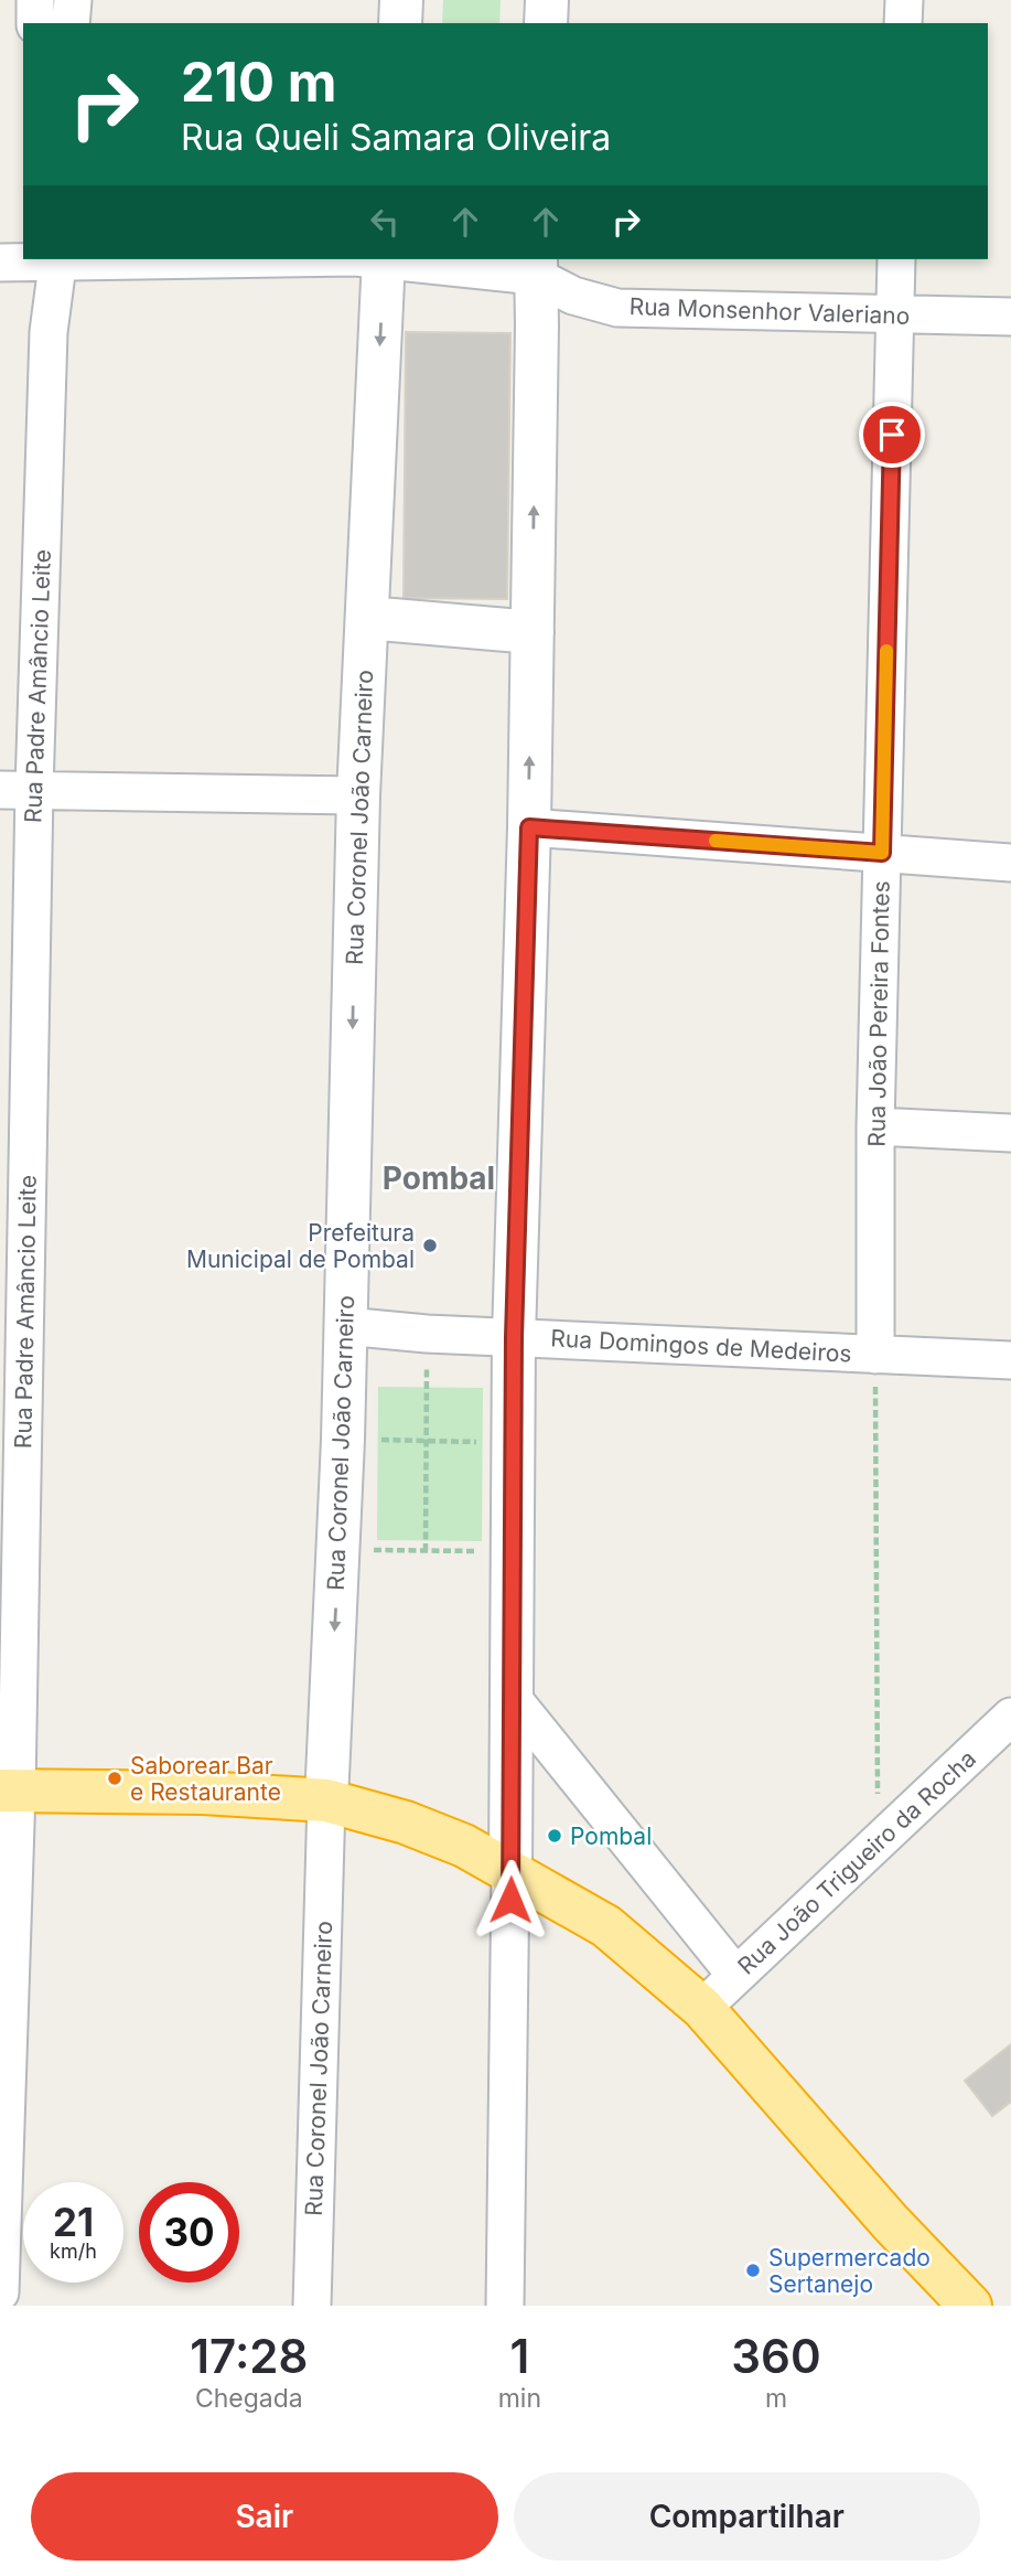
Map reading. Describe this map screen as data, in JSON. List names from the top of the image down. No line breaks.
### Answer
{"streets":{"main road":["Rua Coronel João Carneiro"],"street":["Rua Monsenhor Valeriano","Rua Padre Amâncio Leite","Rua João Pereira Fontes","Rua Domingos de Medeiros","Rua João Trigueiro da Rocha"]},"crossings":[["Rua Monsenhor Valeriano","Rua João Pereira Fontes"],["Rua Coronel João Carneiro","Rua Domingos de Medeiros"],["Rua João Pereira Fontes","Rua Domingos de Medeiros"]],"districts":["Pombal"],"places":["Prefeitura Municipal de Pombal","Saborear Bar e Restaurante","Pombal","Supermercado Sertanejo"],"page":{"turn":["210 m","Rua Queli Samara Oliveira"],"speed":"21 km/h","limit":"30","eta":["17:28","Chegada","1","min","360","m"],"buttons":["Sair","Compartilhar"]}}
